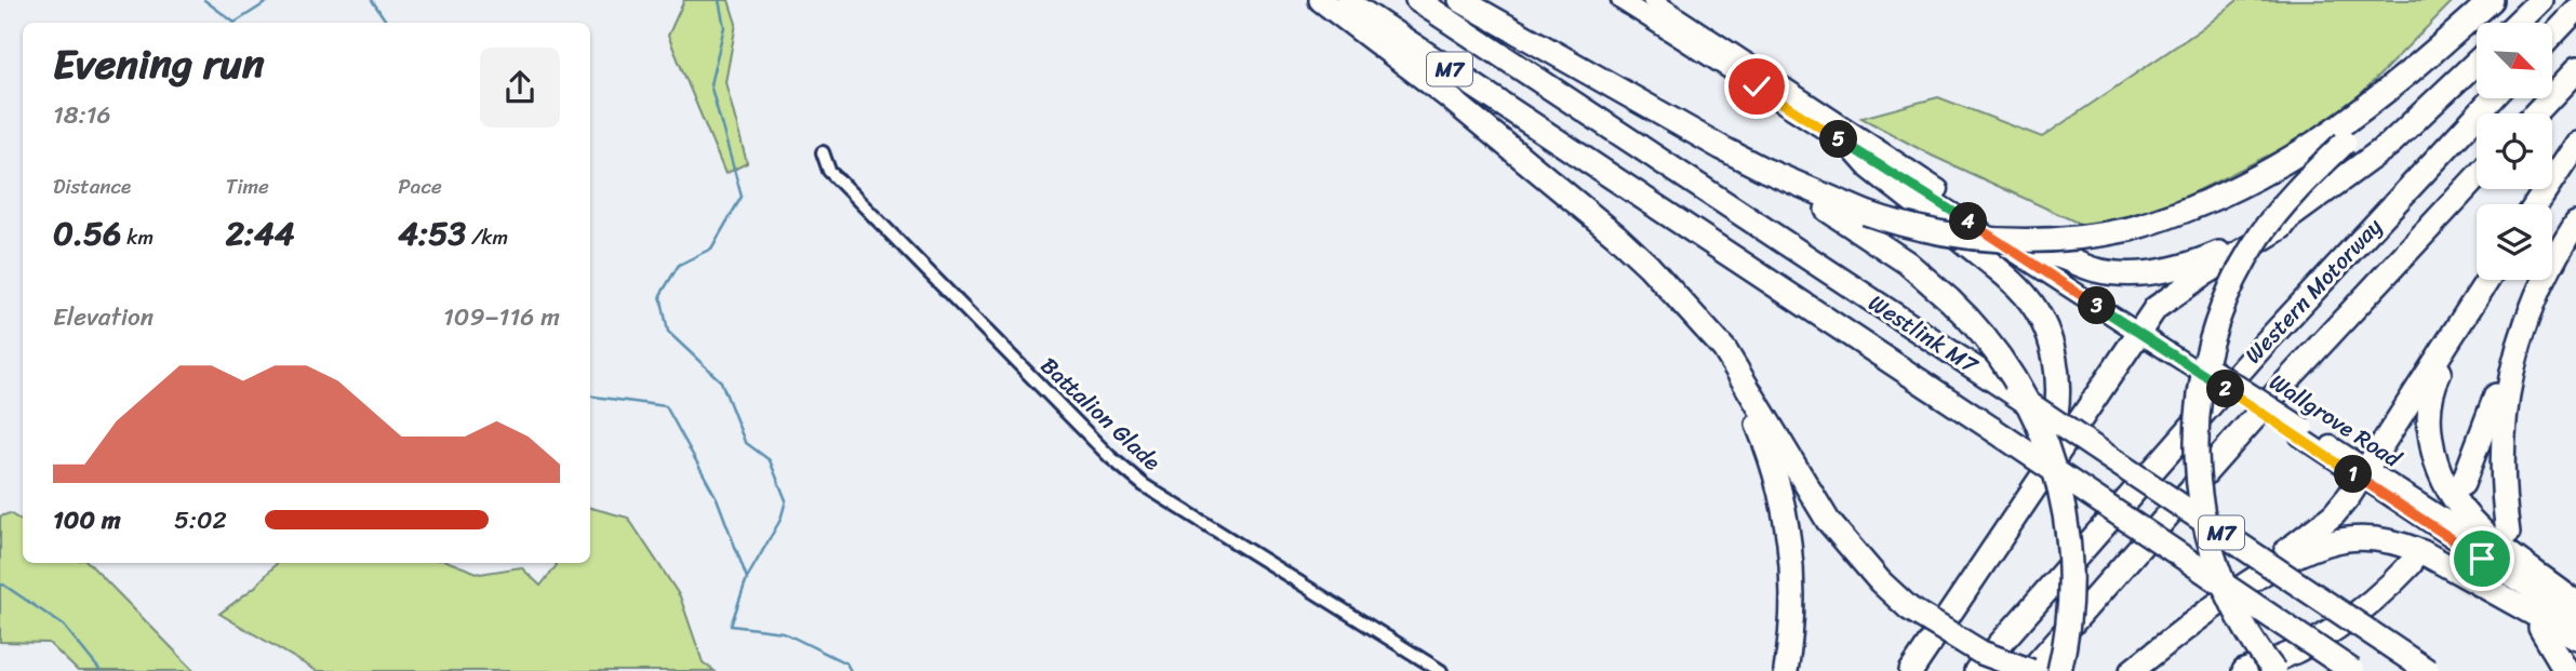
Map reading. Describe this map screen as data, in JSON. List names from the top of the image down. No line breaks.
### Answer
{"streets":{"highway":["M7","Western Motorway","Westlink M7"],"main road":["Wallgrove Road"],"street":["Battalion Glade"]},"north":"bottom right","page":{"heading":["Evening run","18:16"],"pins":["5","4","3","2","1"],"stats":[["Distance","0.56 km"],["Time","2:44"],["Pace","4:53 /km"]],"chart":["Elevation","109–116 m"],"list":[{"name":"100 m","note":"5:02"}]}}
